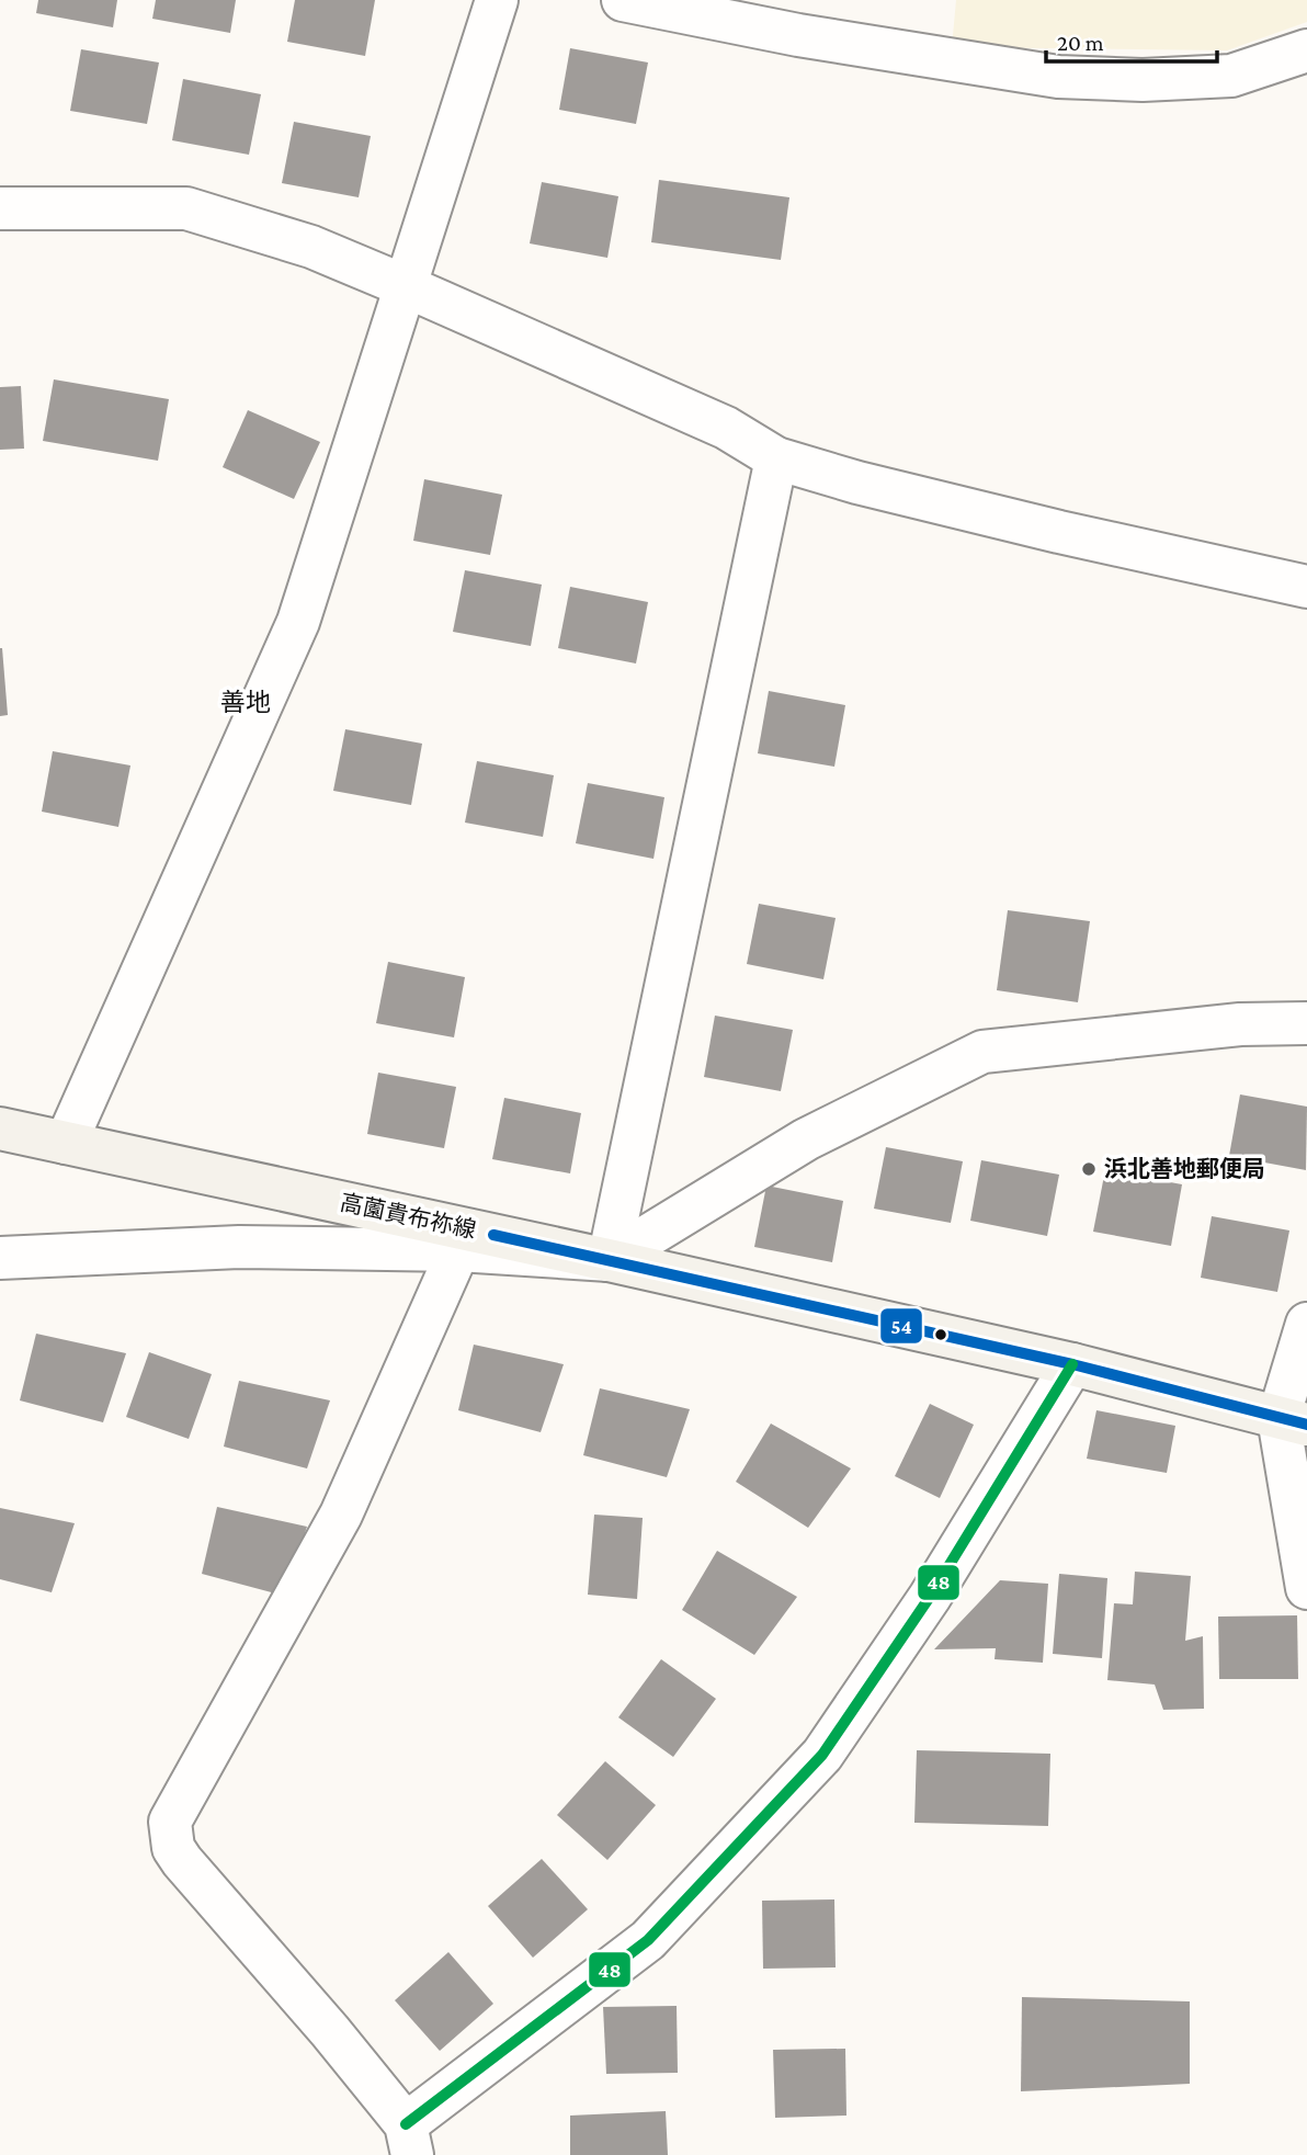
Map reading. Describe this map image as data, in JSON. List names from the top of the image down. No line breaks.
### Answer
{"streets":{"main road":["高薗貴布祢線"]},"districts":["善地"],"places":["浜北善地郵便局"],"lines":["transit line 54","transit line 48"],"scale_bar":"20 m"}
